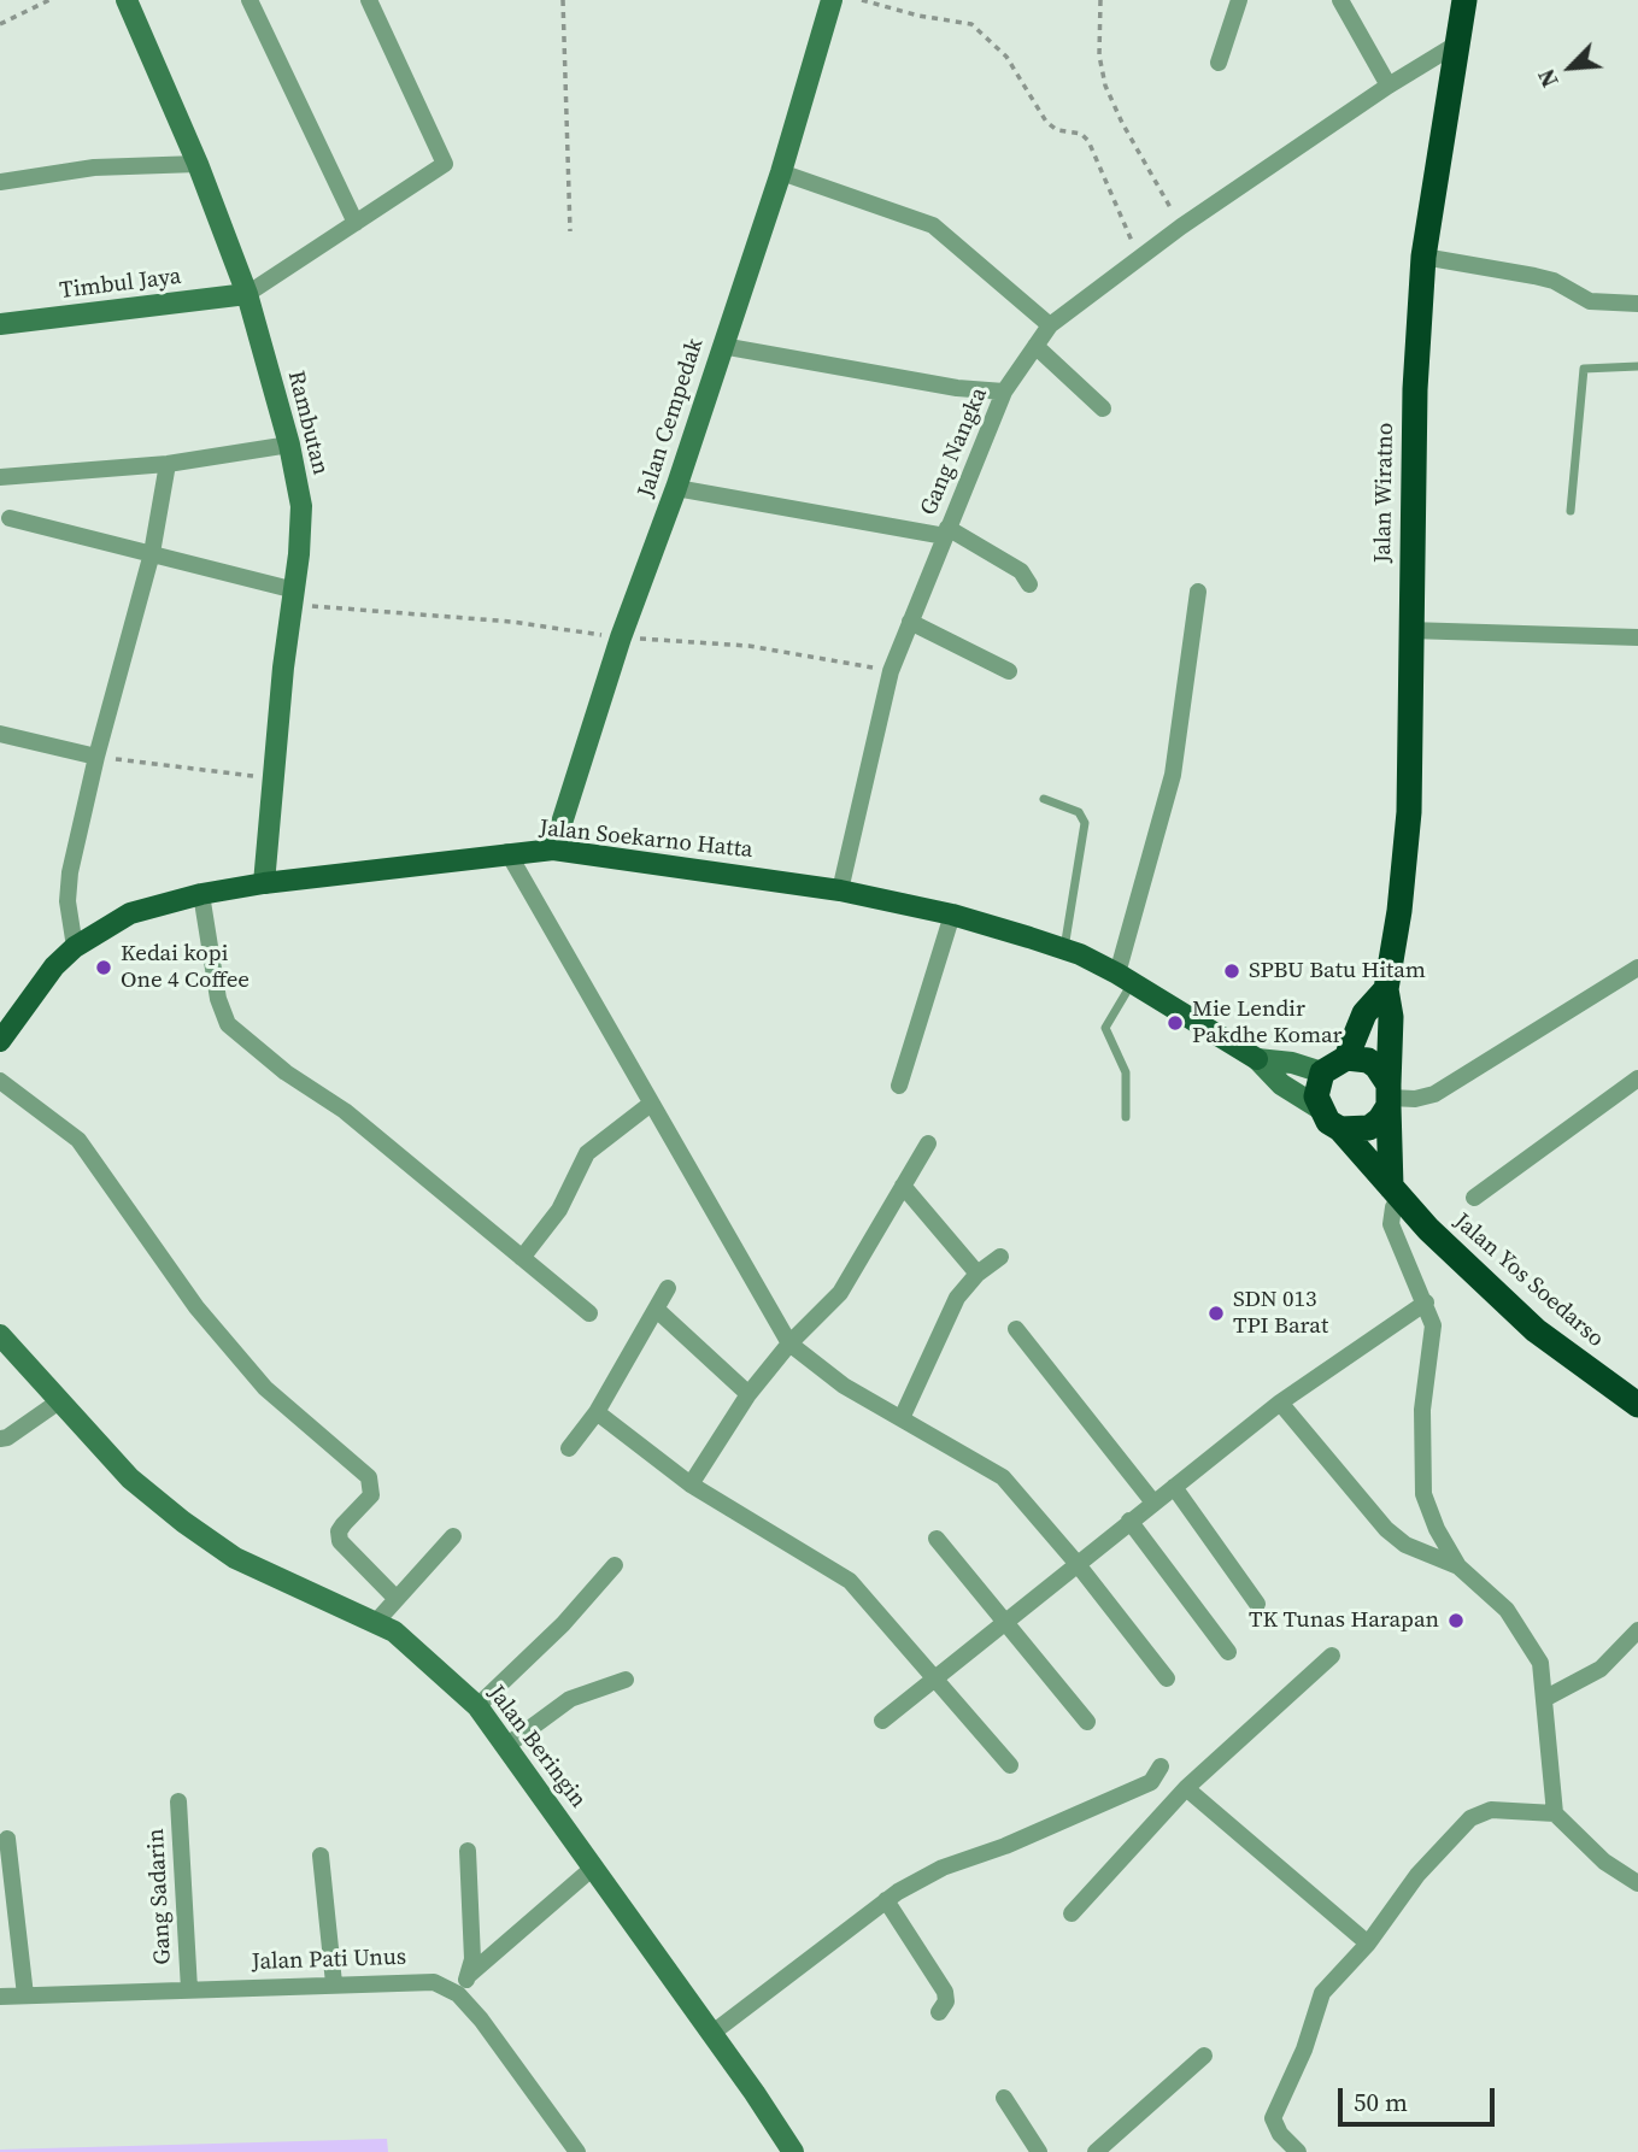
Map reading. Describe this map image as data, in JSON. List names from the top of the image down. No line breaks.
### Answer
{"streets":{"highway":["Jalan Wiratno","Jalan Yos Soedarso"],"main road":["Jalan Soekarno Hatta"],"street":["Timbul Jaya","Jalan Cempedak","Rambutan","Gang Nangka","Jalan Beringin","Gang Sadarin","Jalan Pati Unus"]},"crossings":[["Timbul Jaya","Rambutan"],["Jalan Cempedak","Jalan Soekarno Hatta"],["Rambutan","Jalan Soekarno Hatta"],["Gang Nangka","Jalan Wiratno"],["Gang Nangka","Jalan Soekarno Hatta"],["Jalan Wiratno","Jalan Soekarno Hatta"],["Jalan Wiratno","Jalan Yos Soedarso"],["Jalan Soekarno Hatta","Jalan Yos Soedarso"],["Gang Sadarin","Jalan Pati Unus"]],"places":["Kedai kopi One 4 Coffee","SPBU Batu Hitam","Mie Lendir Pakdhe Komar","SDN 013 TPI Barat","TK Tunas Harapan"],"scale_bar":"50 m","north":"bottom left"}
